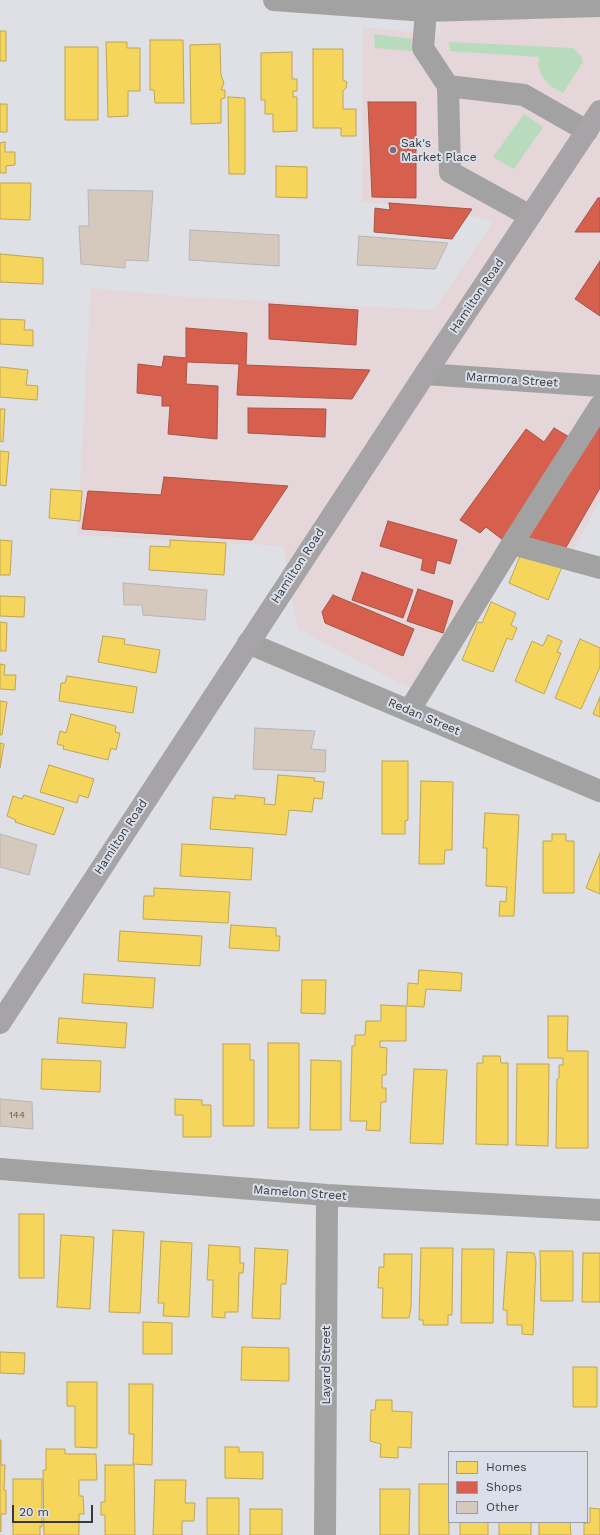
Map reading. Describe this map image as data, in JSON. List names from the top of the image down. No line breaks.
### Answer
{"streets":{"main road":["Hamilton Road"],"street":["Marmora Street","Redan Street","Mamelon Street","Layard Street"]},"crossings":[["Hamilton Road","Marmora Street"],["Hamilton Road","Redan Street"],["Mamelon Street","Layard Street"]],"places":["Sak's Market Place"],"house_numbers":["144"],"legend":["Homes","Shops","Other"],"scale_bar":"20 m"}
